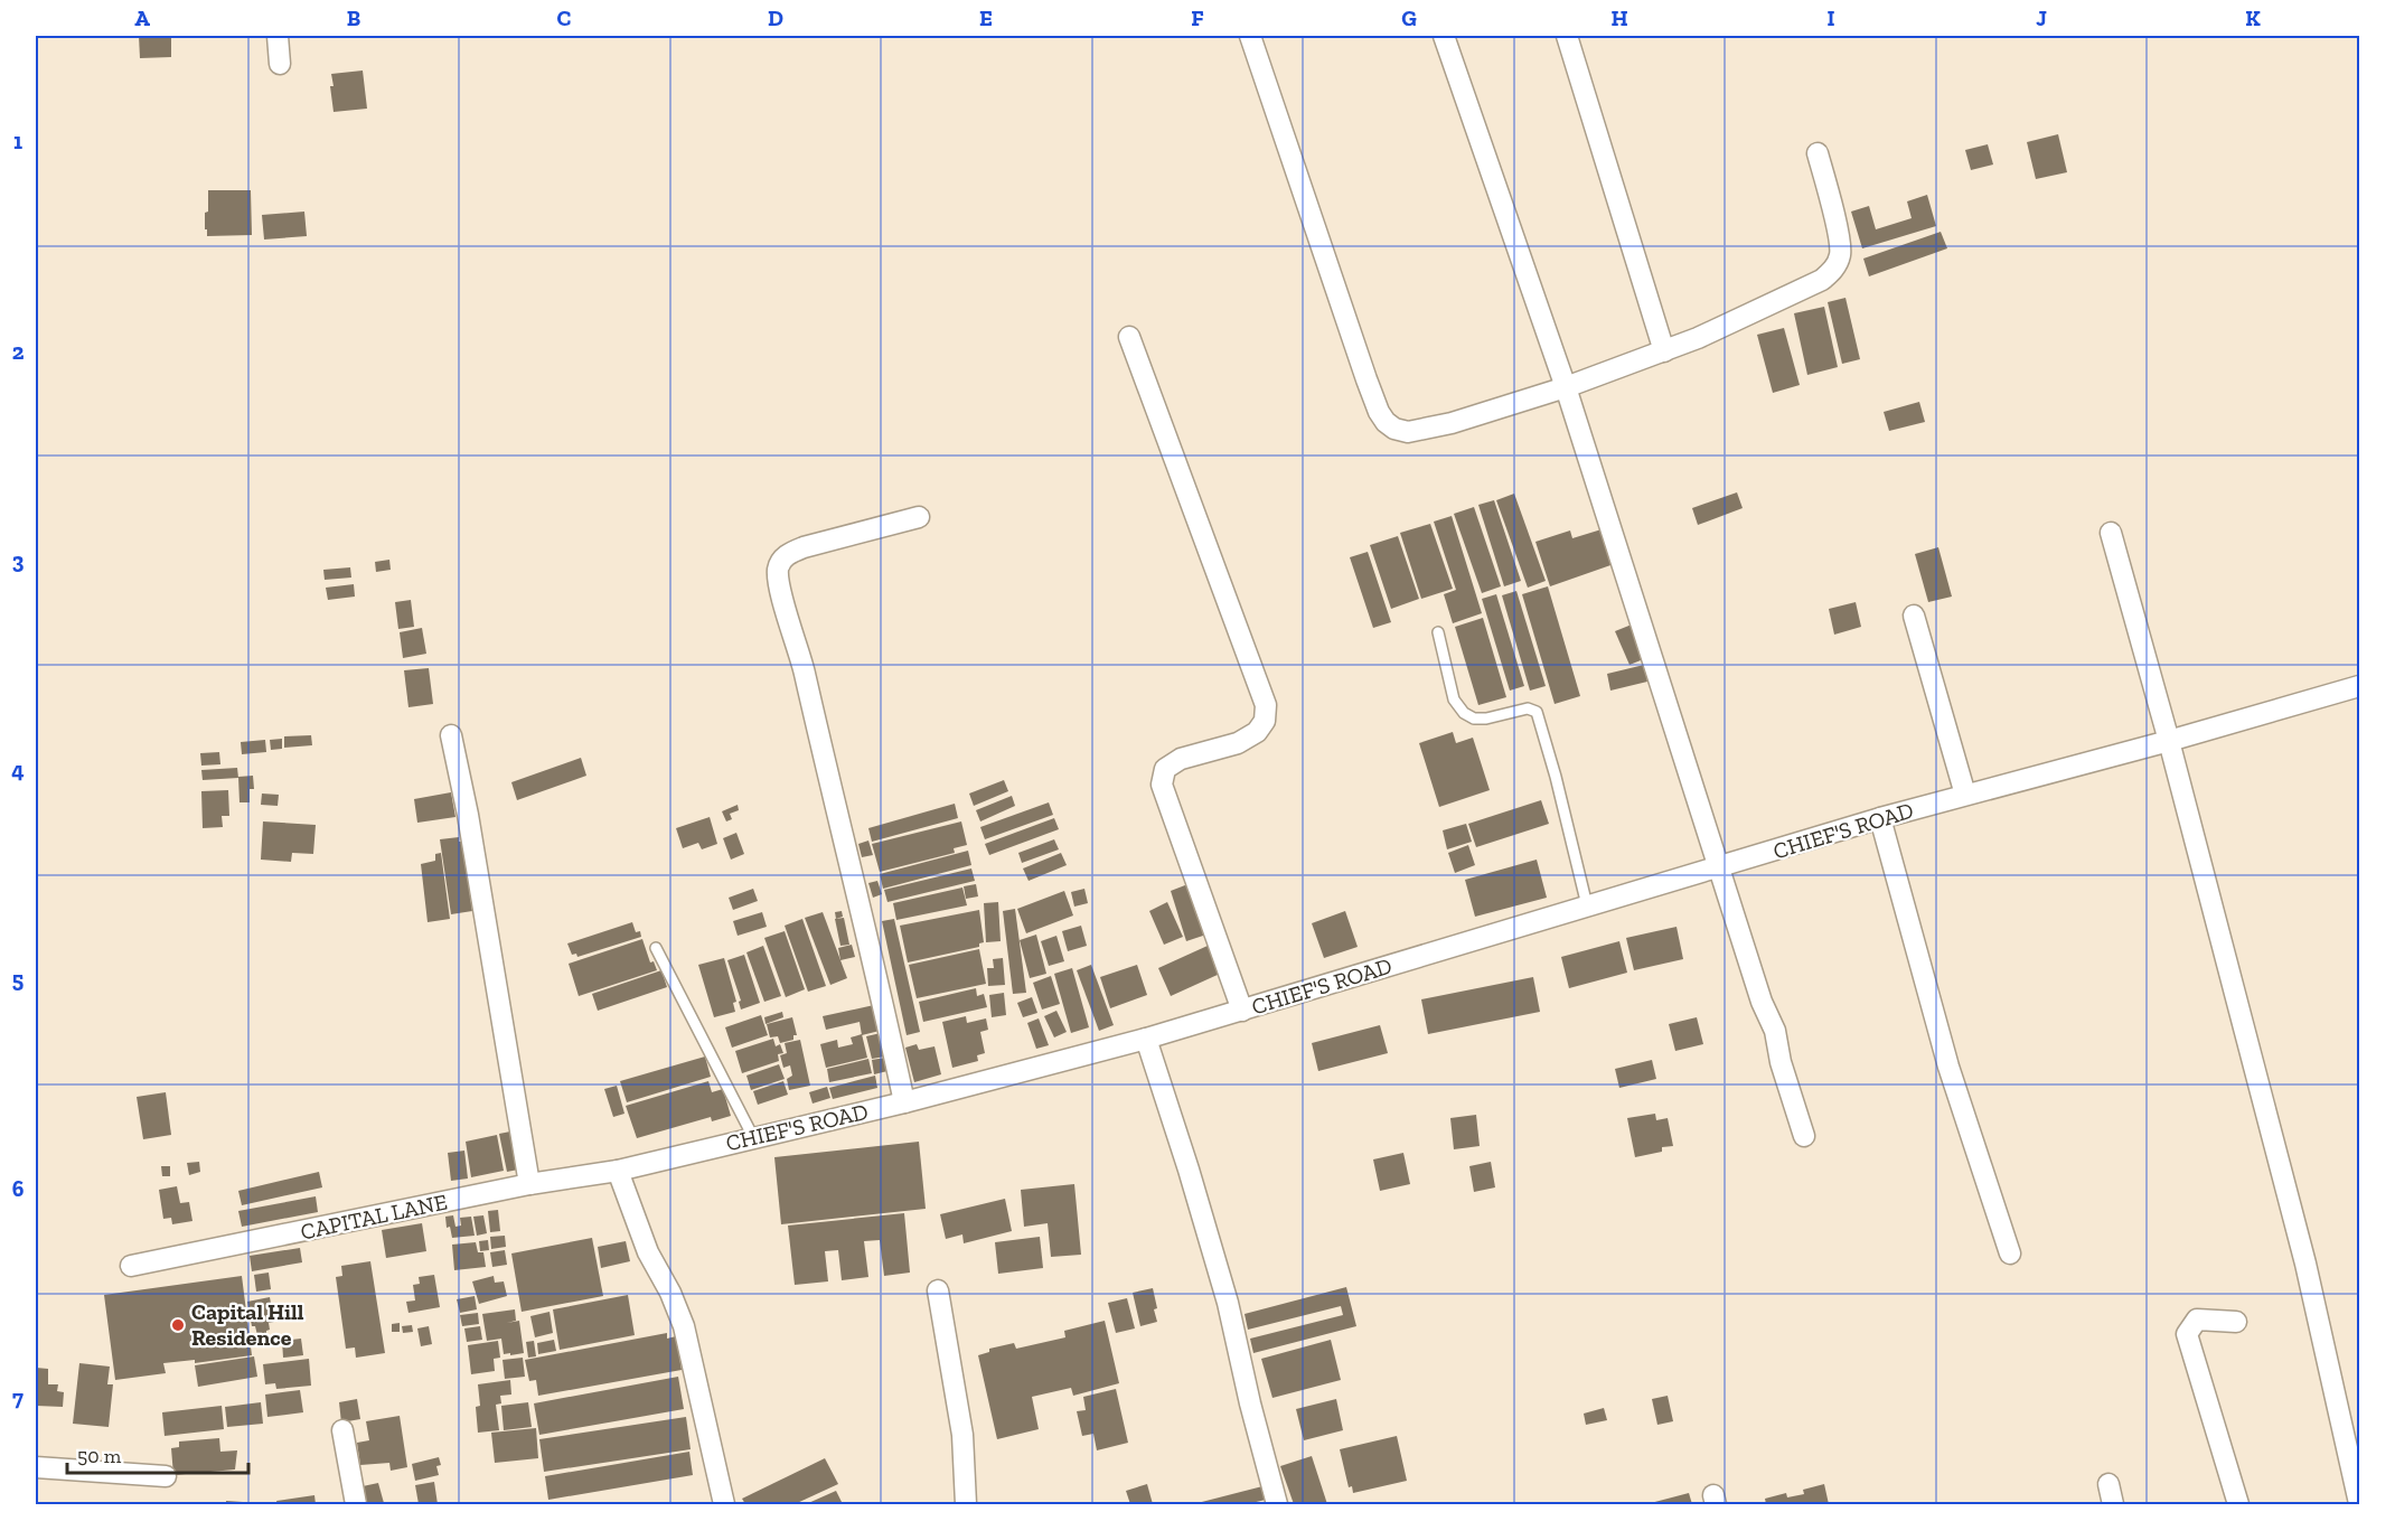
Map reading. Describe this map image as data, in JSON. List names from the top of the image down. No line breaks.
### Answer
{"streets":{"street":["CHIEF'S ROAD","CAPITAL LANE"]},"crossings":[["CHIEF'S ROAD","CAPITAL LANE"]],"places":["Capital Hill Residence"],"scale_bar":"50 m","grid":{"columns":["A","B","C","D","E","F","G","H","I","J","K"],"rows":["1","2","3","4","5","6","7"]}}
